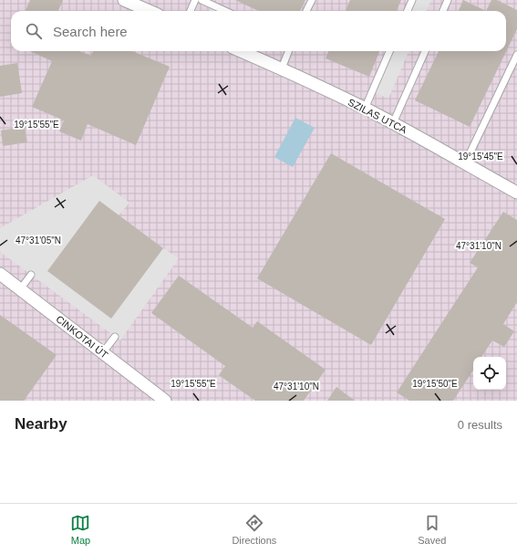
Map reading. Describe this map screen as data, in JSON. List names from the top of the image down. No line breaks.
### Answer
{"streets":{"street":["SZILAS UTCA","CINKOTAI ÚT"]},"page":{"search":"Search here","heading":["Nearby","0 results"],"nav":["Map","Directions","Saved"]},"coordinates":["19°15'55\"E","19°15'45\"E","47°31'05\"N","47°31'10\"N","19°15'50\"E"]}
